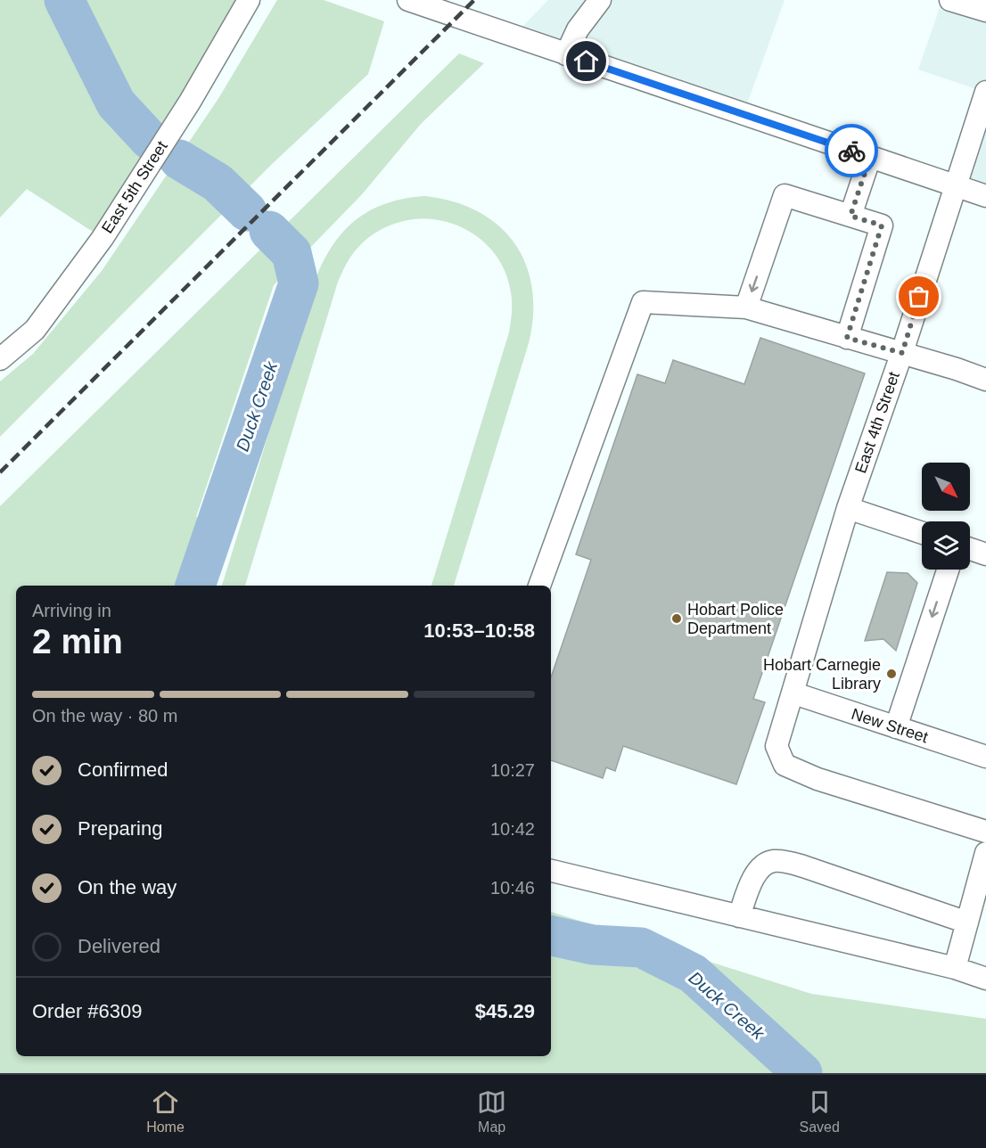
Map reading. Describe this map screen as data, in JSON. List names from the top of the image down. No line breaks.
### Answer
{"streets":{"street":["East 5th Street","East 4th Street","New Street"]},"crossings":[["East 4th Street","New Street"]],"water":["Duck Creek"],"places":["Hobart Police Department","Hobart Carnegie Library"],"north":"bottom right","page":{"heading":["2 min","Arriving in","10:53–10:58"],"panel":["Order #6309","$45.29"],"bar":"On the way · 80 m","list":[["Confirmed","10:27"],["Preparing","10:42"],["On the way","10:46"],"Delivered"],"tabs":["Home","Map","Saved"]}}
